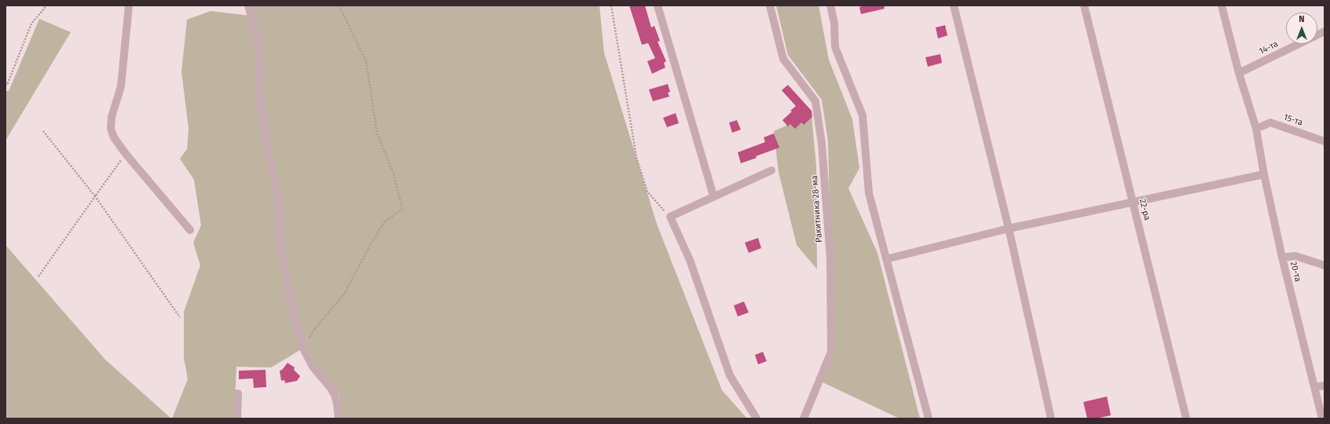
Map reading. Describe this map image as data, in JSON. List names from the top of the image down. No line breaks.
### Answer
{"streets":{"street":["14-та","15-та","Ракитника 28-ма","22-ра","20-та"]},"crossings":[["14-та","20-та"],["15-та","20-та"]],"north":"top"}
